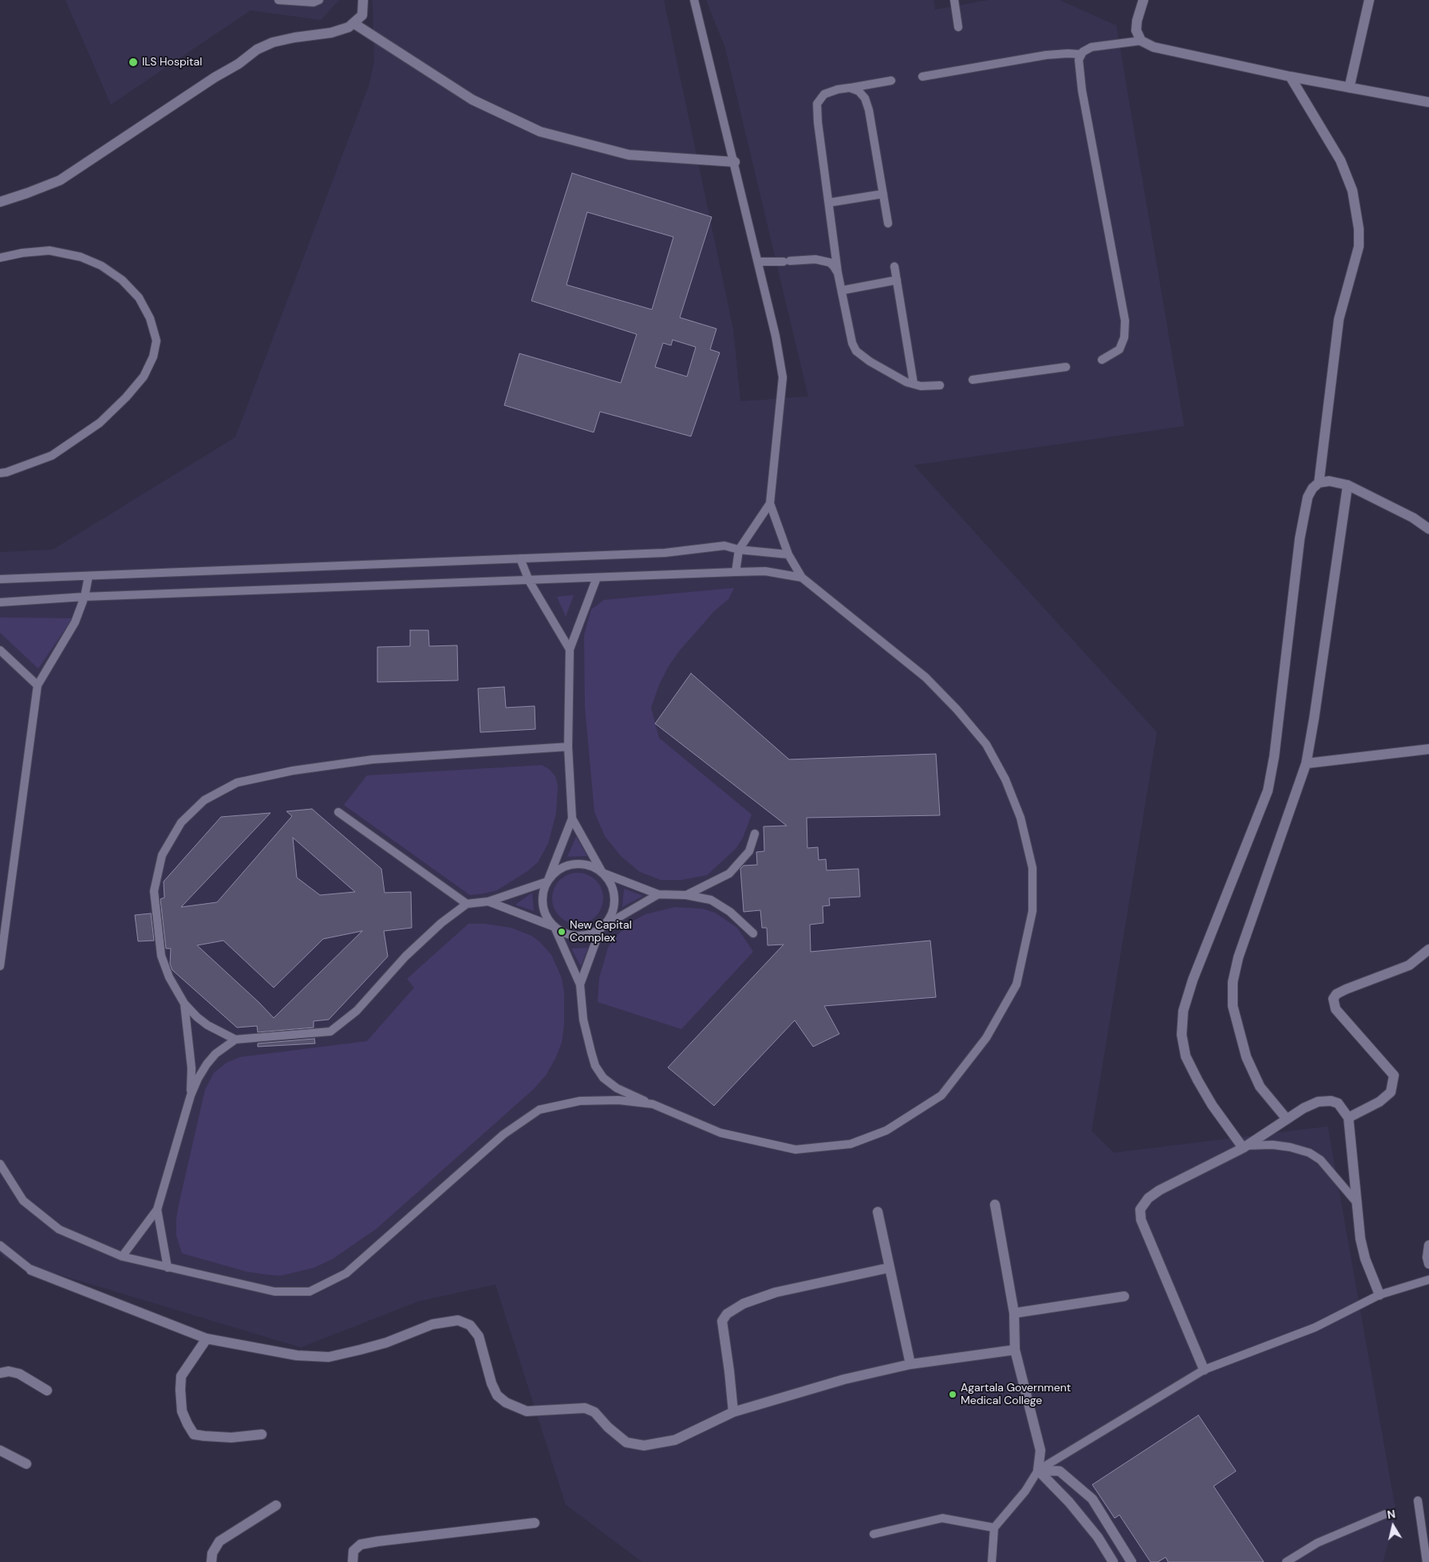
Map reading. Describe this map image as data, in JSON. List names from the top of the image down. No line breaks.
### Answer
{"places":["ILS Hospital","New Capital Complex","Agartala Government Medical College"],"north":"top"}
